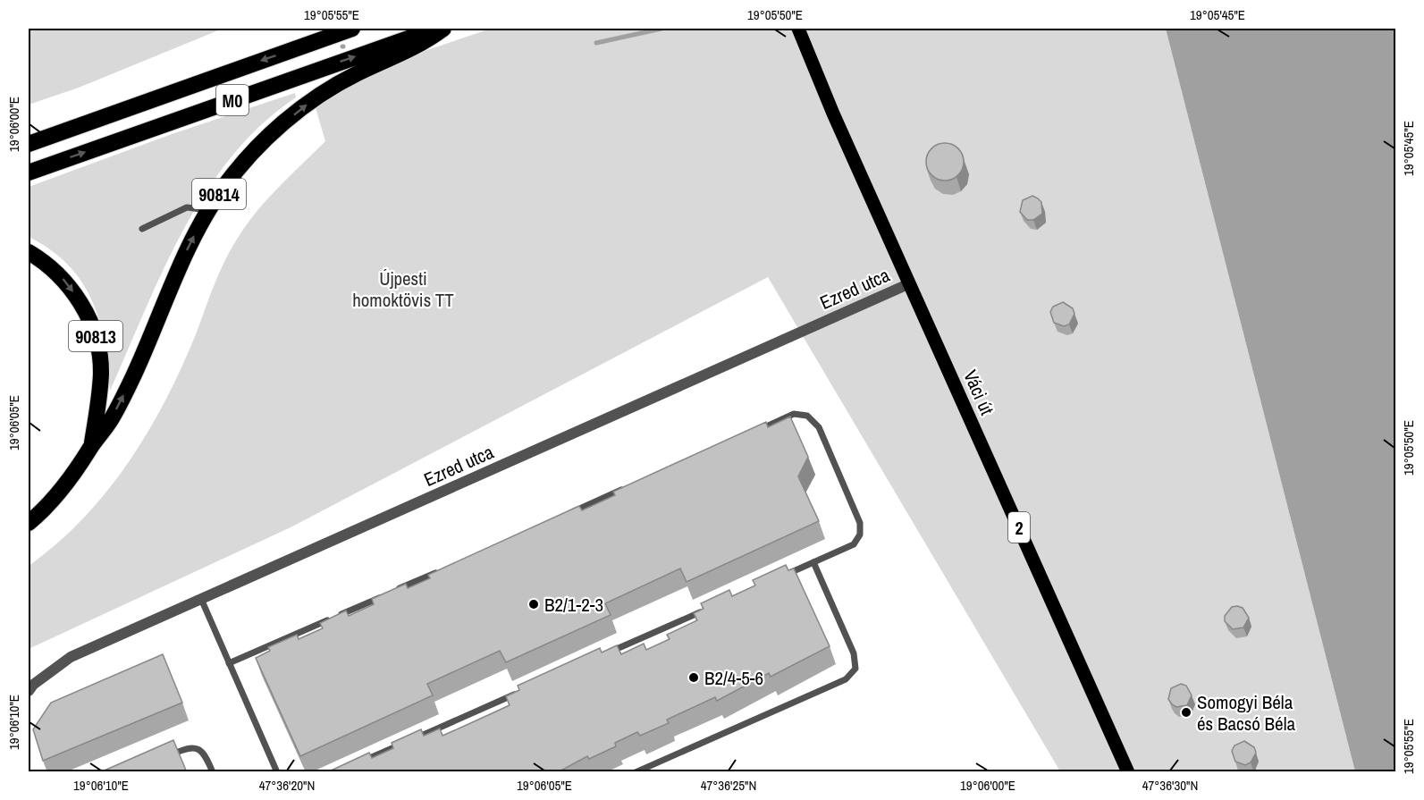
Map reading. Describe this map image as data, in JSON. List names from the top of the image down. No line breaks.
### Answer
{"streets":{"highway":["M0","90814","90813"],"main road":["Váci út","2"],"street":["Ezred utca"]},"crossings":[["90814","90813"],["Ezred utca","Váci út"]],"parks":["Újpesti homoktövis TT"],"places":["B2/1-2-3","B2/4-5-6","Somogyi Béla és Bacsó Béla"],"coordinates":["19°05'55\"E","19°05'50\"E","19°05'45\"E","19°06'00\"E","19°06'05\"E","19°06'10\"E","47°36'20\"N","47°36'25\"N","47°36'30\"N"]}
